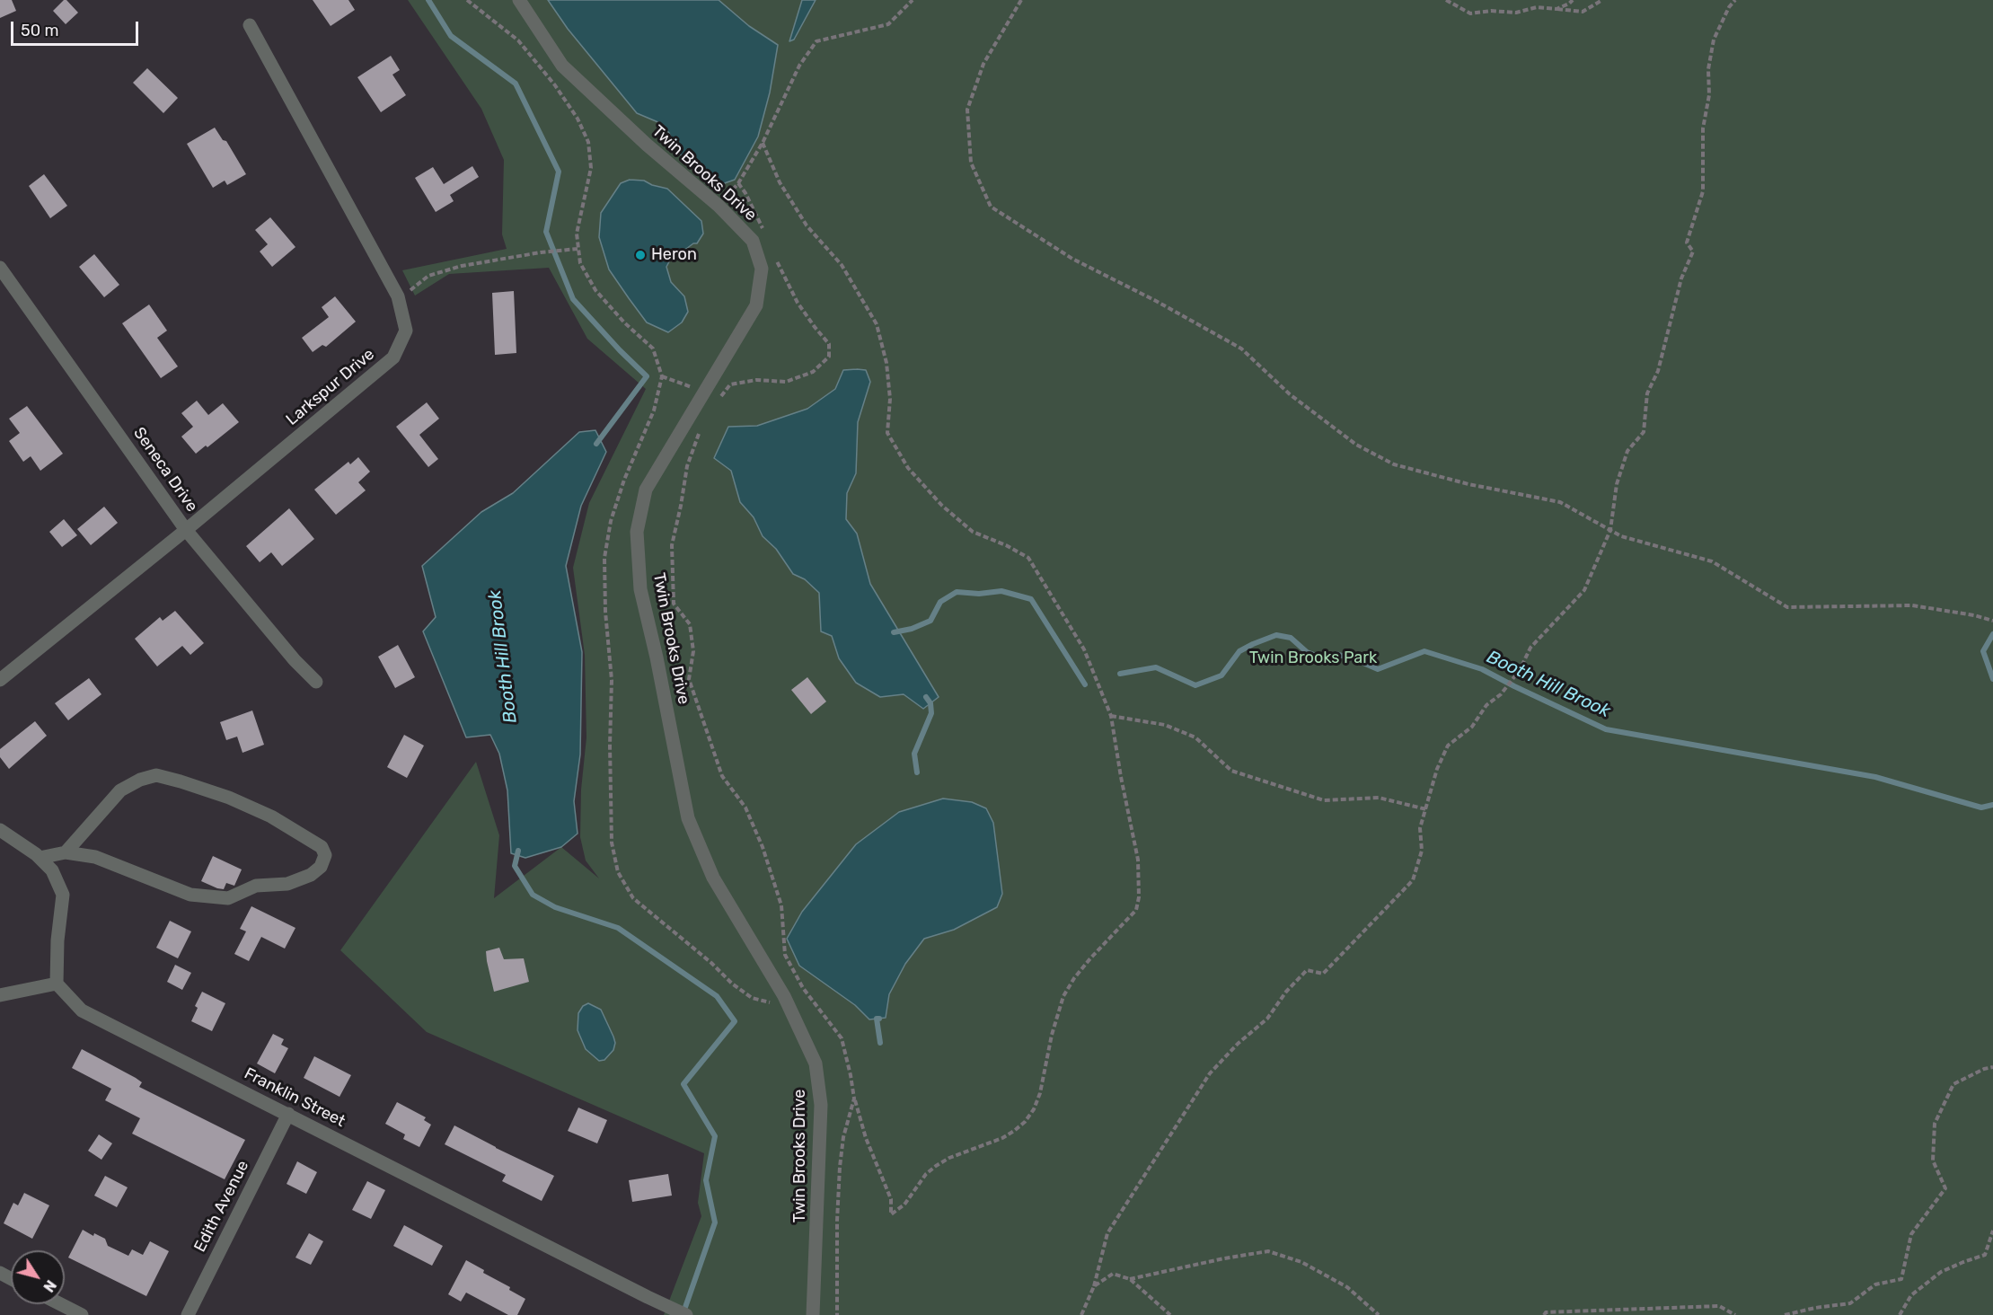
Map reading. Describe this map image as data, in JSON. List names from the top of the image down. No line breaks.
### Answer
{"streets":{"street":["Twin Brooks Drive","Larkspur Drive","Seneca Drive","Franklin Street","Edith Avenue"]},"crossings":[["Larkspur Drive","Seneca Drive"],["Franklin Street","Edith Avenue"]],"water":["Booth Hill Brook"],"parks":["Twin Brooks Park"],"places":["Heron"],"scale_bar":"50 m","north":"bottom right"}
